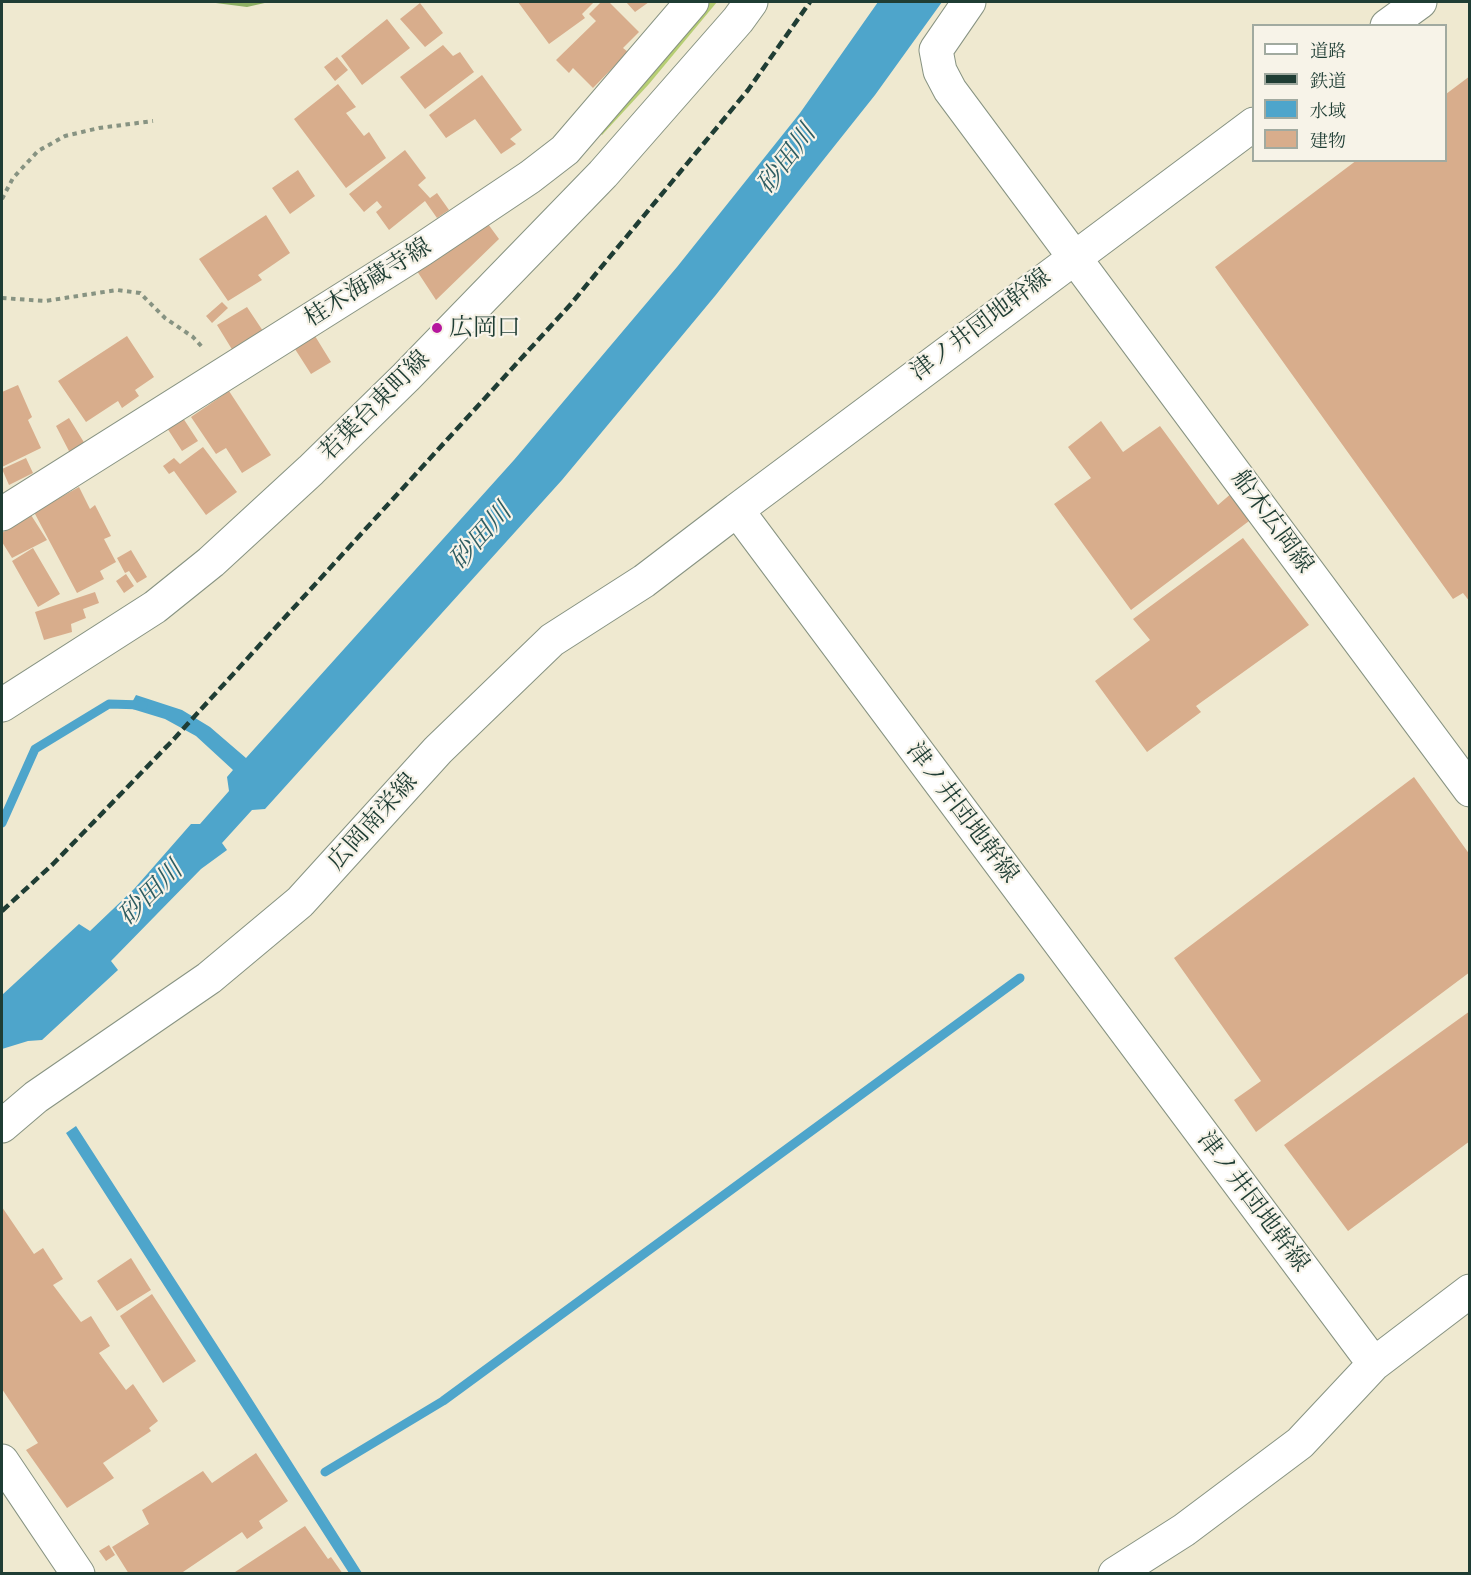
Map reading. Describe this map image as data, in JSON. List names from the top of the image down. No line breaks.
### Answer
{"streets":{"street":["桂木海蔵寺線","津ノ井団地幹線","若葉台東町線","船木広岡線","広岡南栄線"]},"crossings":[["津ノ井団地幹線","船木広岡線"],["津ノ井団地幹線","広岡南栄線"]],"water":["砂田川"],"places":["広岡口"],"legend":["道路","鉄道","水域","建物"]}
